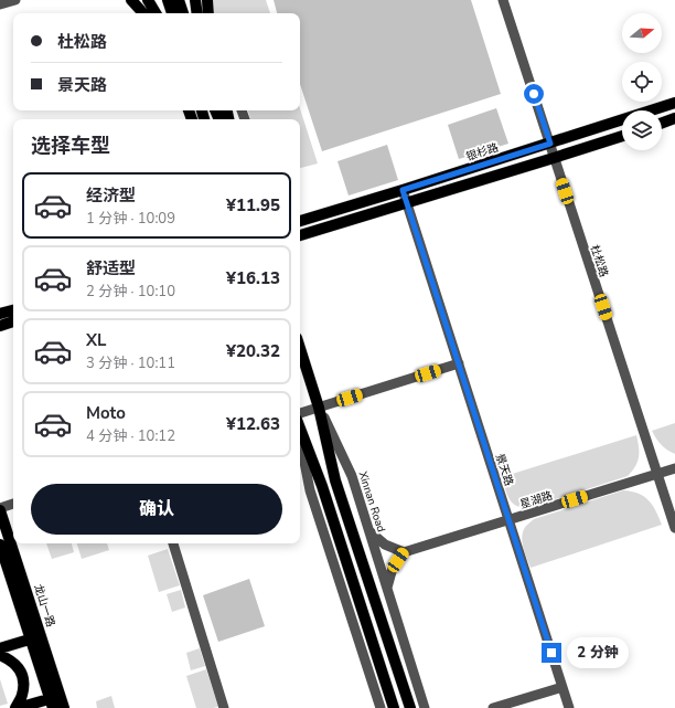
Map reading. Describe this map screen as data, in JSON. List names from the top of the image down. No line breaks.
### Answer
{"streets":{"main road":["银杉路","Xinnan Road","龙山一路"],"street":["杜松路","景天路","星湖路"]},"crossings":[["银杉路","杜松路"],["银杉路","景天路"],["杜松路","星湖路"],["景天路","星湖路"]],"north":"right","page":{"banner":["杜松路","景天路"],"heading":"选择车型","list":[{"name":"经济型","note":"1 分钟 · 10:09","value":"¥11.95"},{"name":"舒适型","note":"2 分钟 · 10:10","value":"¥16.13"},{"name":"XL","note":"3 分钟 · 10:11","value":"¥20.32"},{"name":"Moto","note":"4 分钟 · 10:12","value":"¥12.63"}],"buttons":"确认","bubble":"2 分钟"}}
